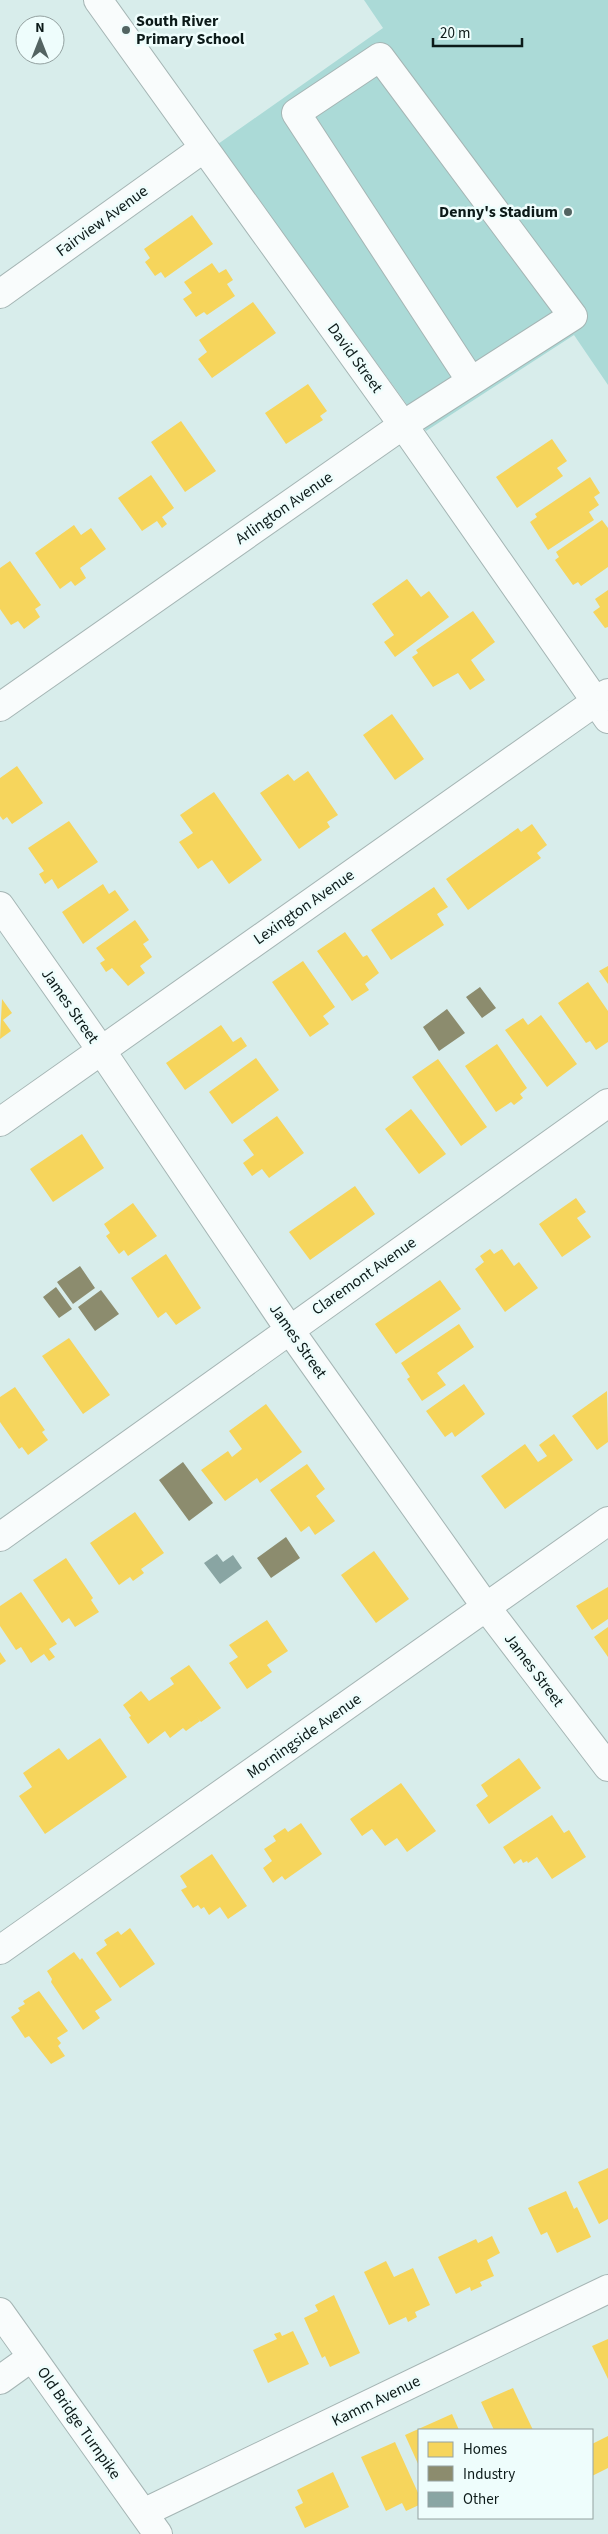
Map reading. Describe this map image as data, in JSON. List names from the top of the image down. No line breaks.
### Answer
{"streets":{"street":["Fairview Avenue","David Street","Arlington Avenue","Lexington Avenue","James Street","Claremont Avenue","Morningside Avenue","Kamm Avenue","Old Bridge Turnpike"]},"crossings":[["Fairview Avenue","David Street"],["David Street","Arlington Avenue"],["David Street","Lexington Avenue"],["Lexington Avenue","James Street"],["James Street","Claremont Avenue"],["James Street","Morningside Avenue"],["Kamm Avenue","Old Bridge Turnpike"]],"places":["South River Primary School","Denny's Stadium"],"legend":["Homes","Industry","Other"],"scale_bar":"20 m","north":"top"}
